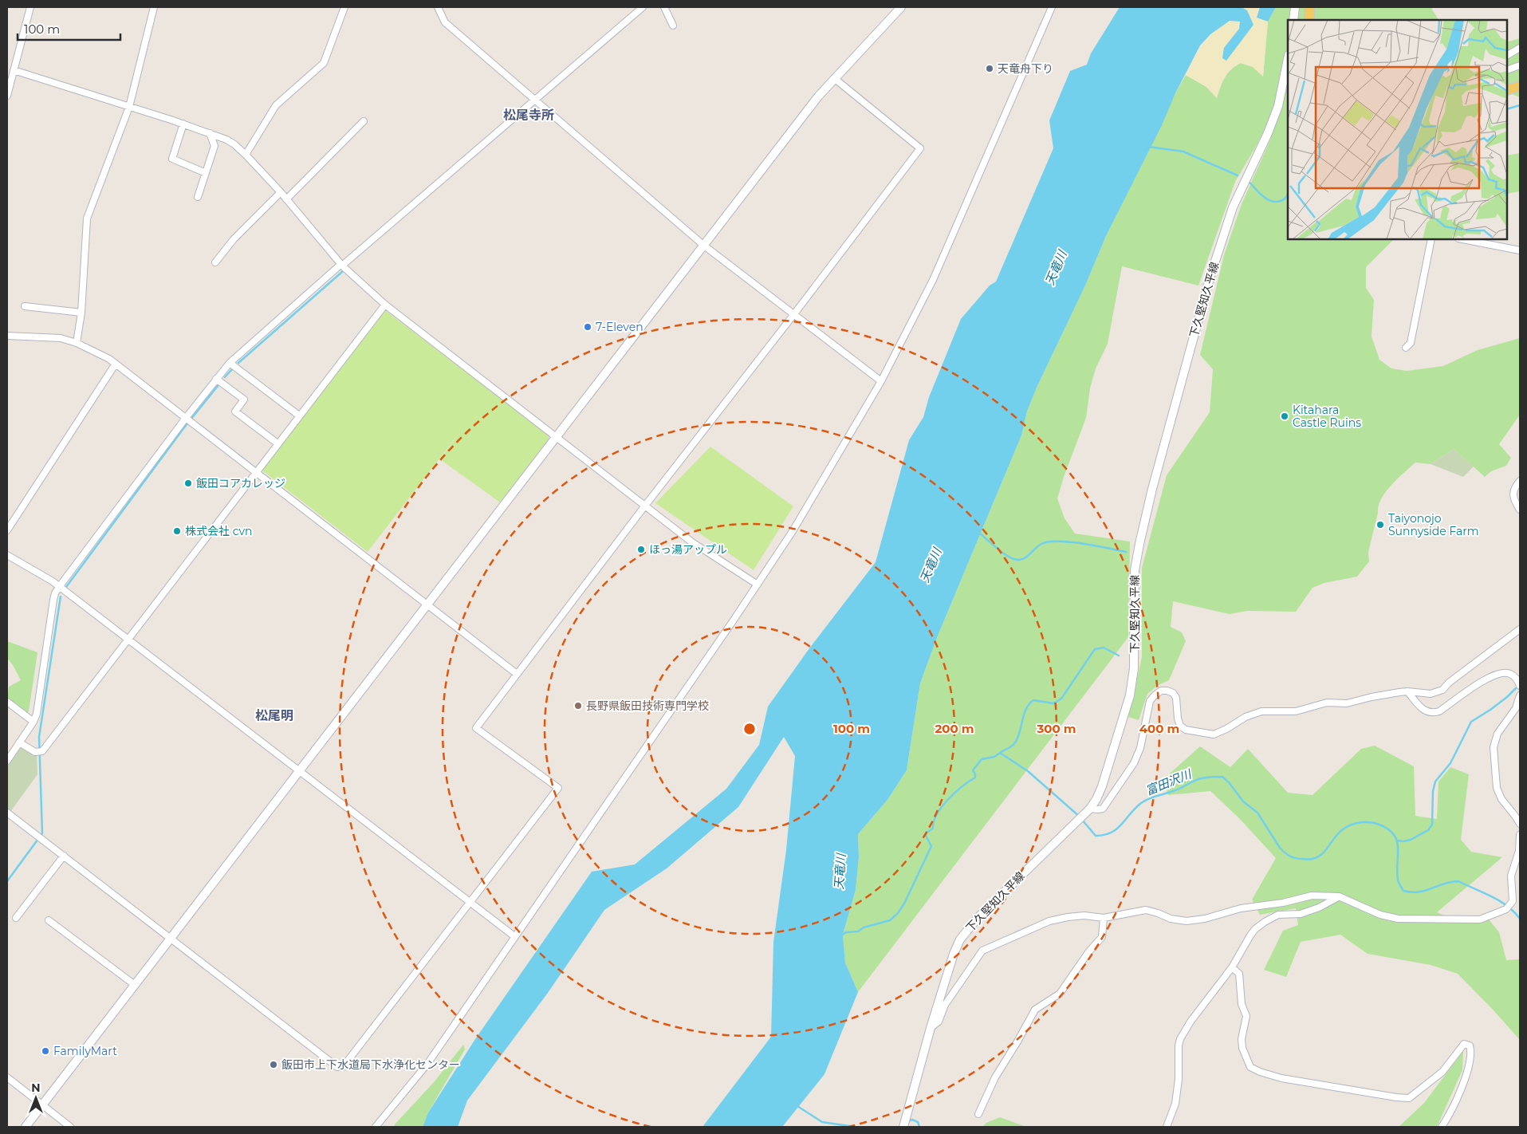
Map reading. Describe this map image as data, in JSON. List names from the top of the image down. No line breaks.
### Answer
{"streets":{"street":["下久堅知久平線"]},"districts":["松尾寺所","松尾明"],"water":["天竜川","富田沢川"],"places":["天竜舟下り","7-Eleven","Kitahara Castle Ruins","飯田コアカレッジ","Taiyonojo Sunnyside Farm","株式会社 cvn","ほっ湯アップル","長野県飯田技術専門学校","FamilyMart","飯田市上下水道局下水浄化センター"],"scale_bar":"100 m","north":"top","rings":["100 m","200 m","300 m","400 m"]}
